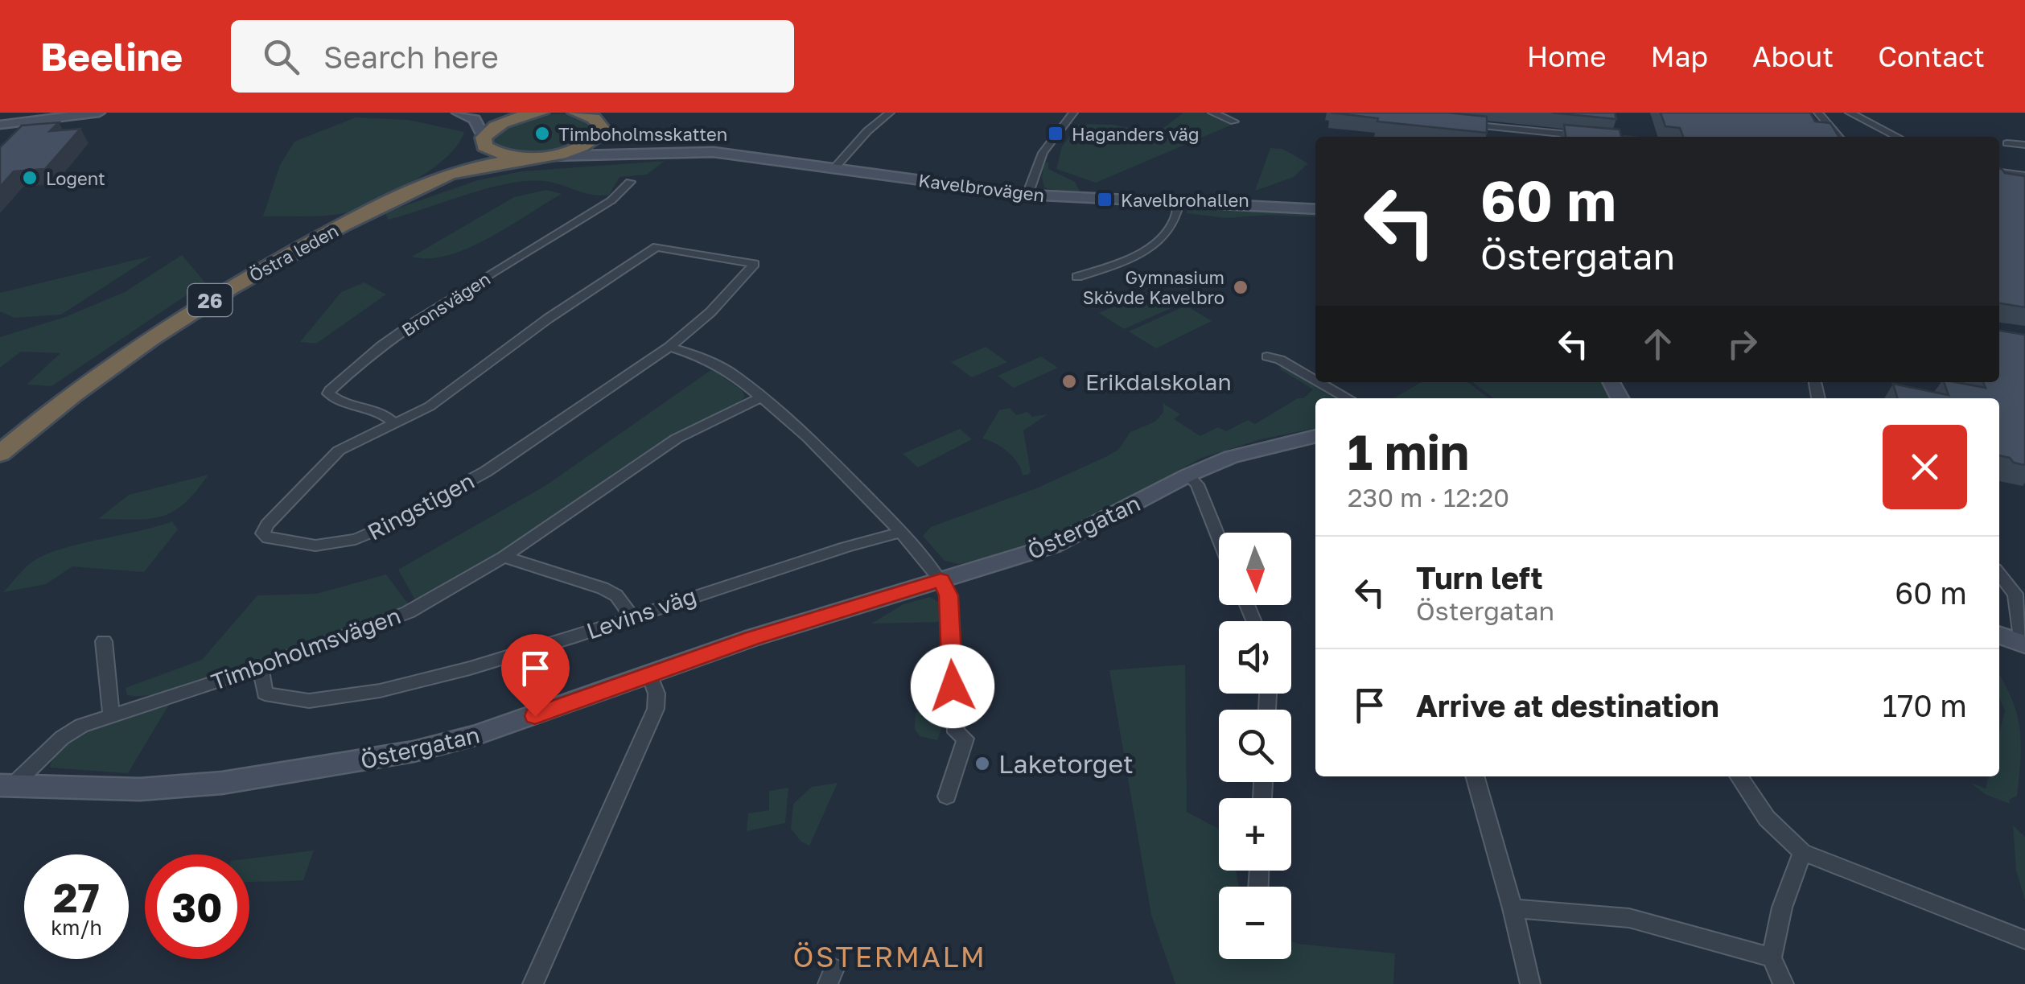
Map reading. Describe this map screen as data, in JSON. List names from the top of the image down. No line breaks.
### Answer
{"streets":{"highway":["Östra leden","26"],"street":["Kavelbrovägen","Bronsvägen","Ringstigen","Östergatan","Levins väg","Timboholmsvägen"]},"crossings":[["Kavelbrovägen","26"],["Östra leden","26"],["Bronsvägen","Ringstigen"],["Östergatan","Timboholmsvägen"],["Levins väg","Timboholmsvägen"]],"districts":["ÖSTERMALM"],"places":{"other":["Timboholmsskatten","Logent","Gymnasium Skövde Kavelbro","Erikdalskolan","Laketorget"],"transit":["Haganders väg","Kavelbrohallen"]},"north":"bottom","page":{"header":"Beeline","search":"Search here","nav":["Home","Map","About","Contact"],"turn":["60 m","Östergatan"],"heading":["1 min","230 m · 12:20"],"map_buttons":["+","−"],"list":[{"name":"Turn left","note":"Östergatan","value":"60 m"},{"name":"Arrive at destination","value":"170 m"}],"speed":"27 km/h","limit":"30"}}
